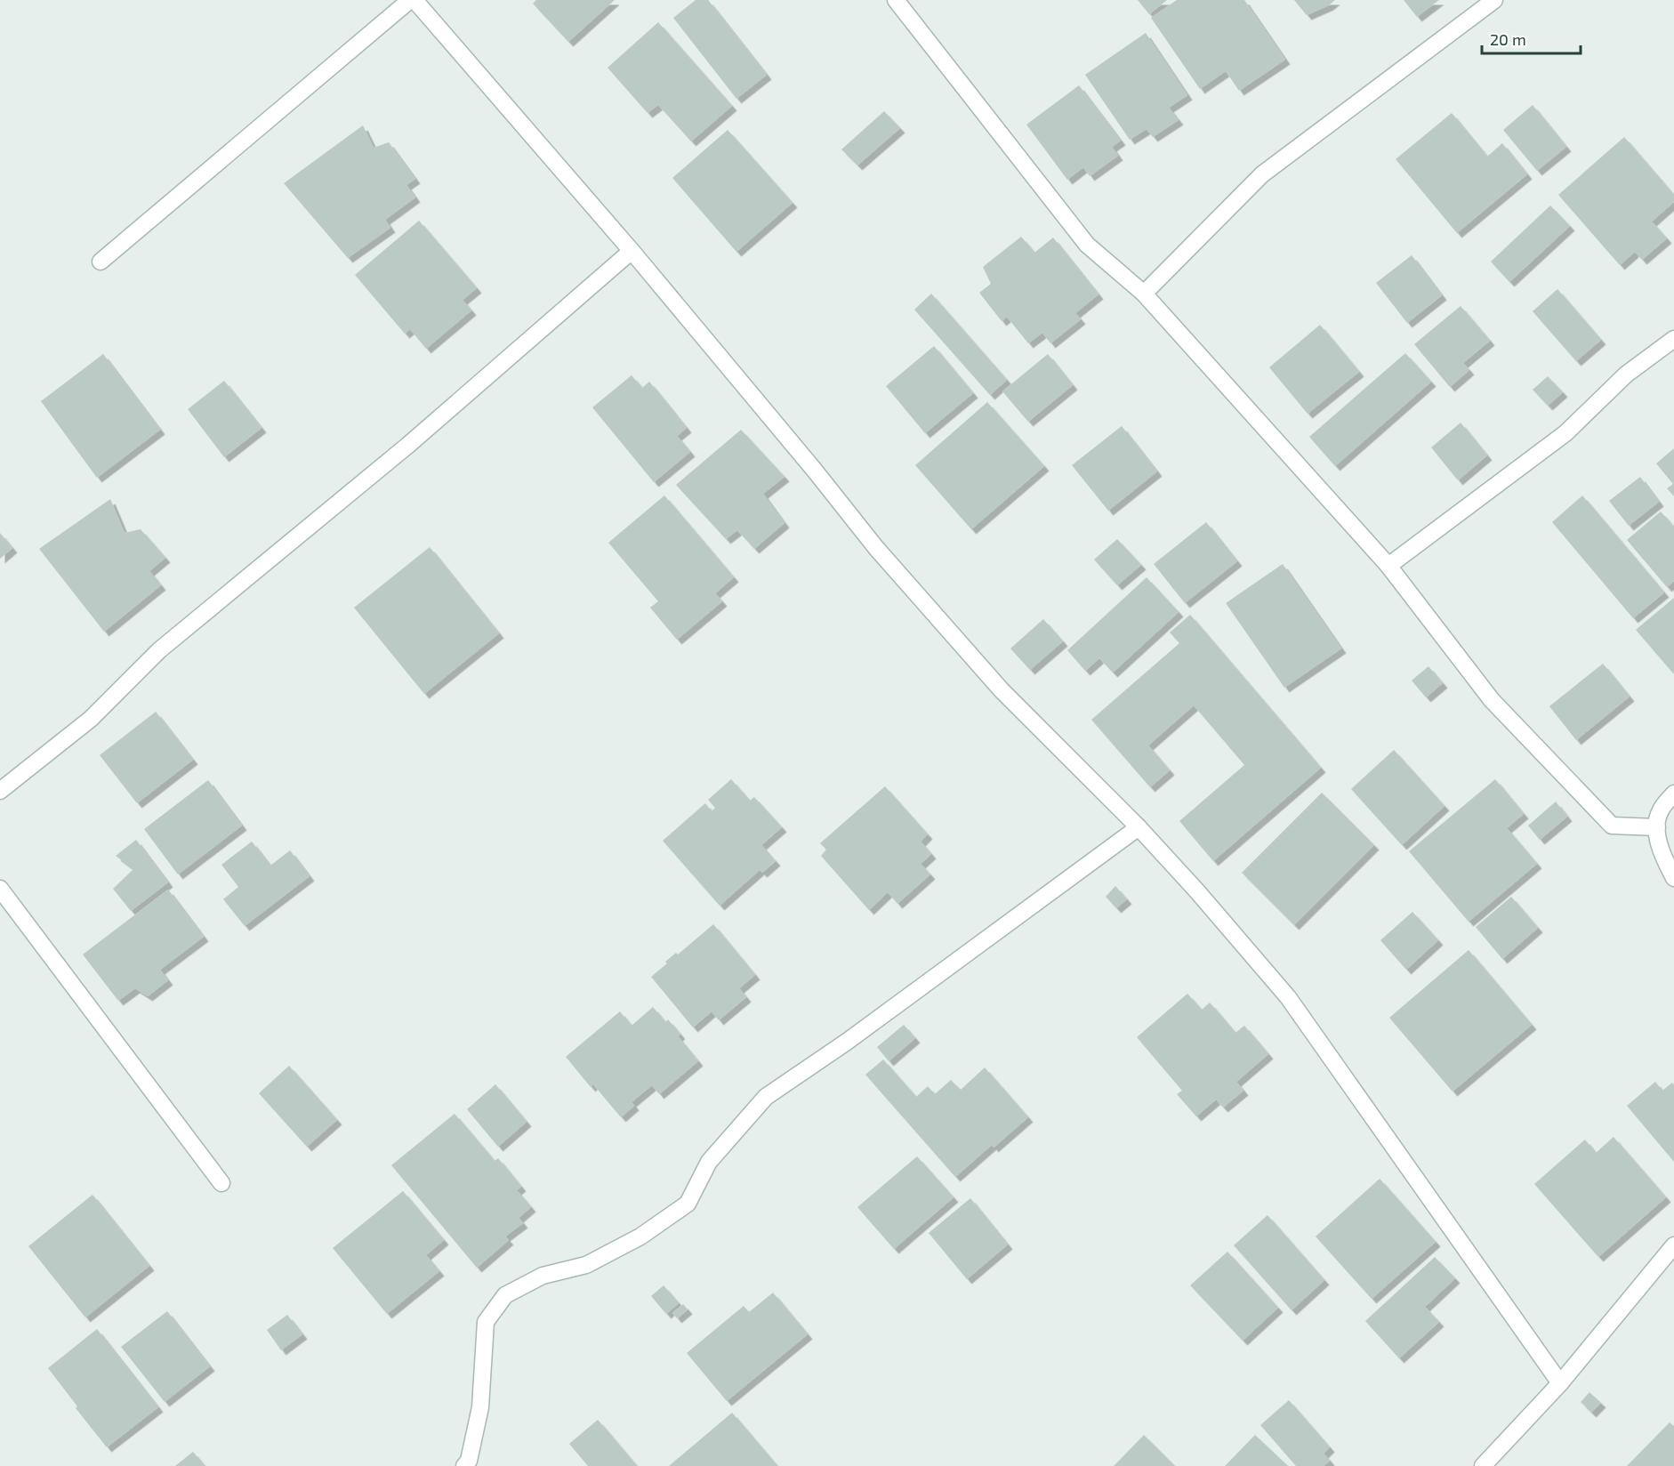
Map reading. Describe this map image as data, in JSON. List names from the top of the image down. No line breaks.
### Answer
{"scale_bar":"20 m"}
